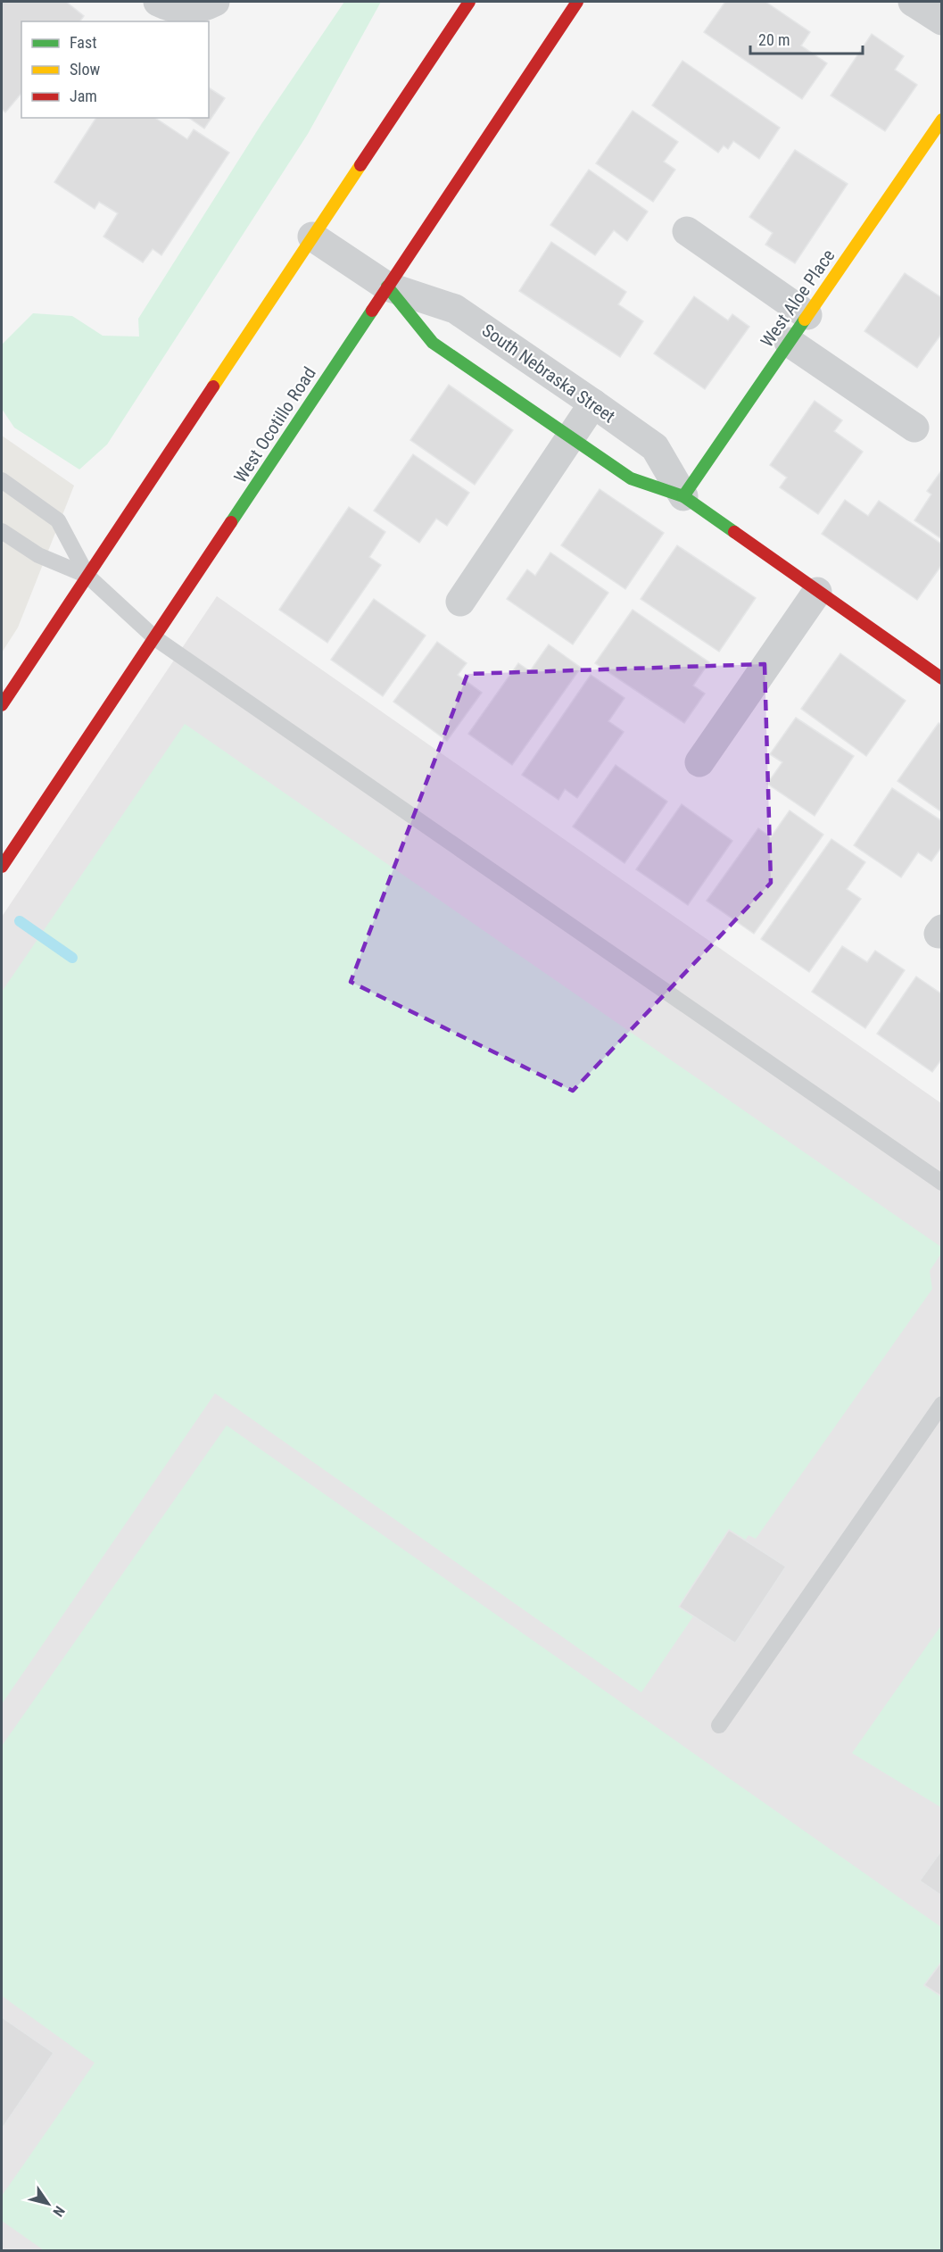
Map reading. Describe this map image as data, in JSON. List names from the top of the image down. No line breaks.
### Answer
{"streets":{"main road":["West Aloe Place","South Nebraska Street","West Ocotillo Road"]},"crossings":[["West Aloe Place","South Nebraska Street"],["South Nebraska Street","West Ocotillo Road"]],"legend":["Fast","Slow","Jam"],"scale_bar":"20 m","north":"bottom right"}
